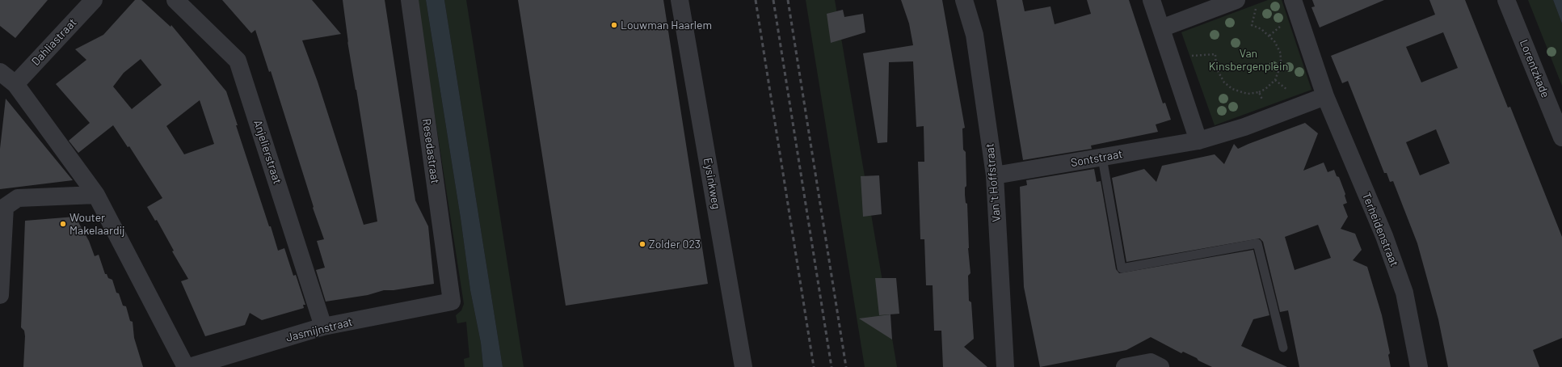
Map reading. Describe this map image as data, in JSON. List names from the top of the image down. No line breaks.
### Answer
{"streets":{"street":["Dahliastraat","Lorentzkade","Resedastraat","Anjelierstraat","Sontstraat","Van 't Hoffstraat","Eysinkweg","Terheidenstraat","Jasmijnstraat"]},"crossings":[["Resedastraat","Jasmijnstraat"],["Anjelierstraat","Jasmijnstraat"],["Sontstraat","Van 't Hoffstraat"]],"parks":["Van Kinsbergenplein"],"places":["Louwman Haarlem","Wouter Makelaardij","Zolder 023"]}
